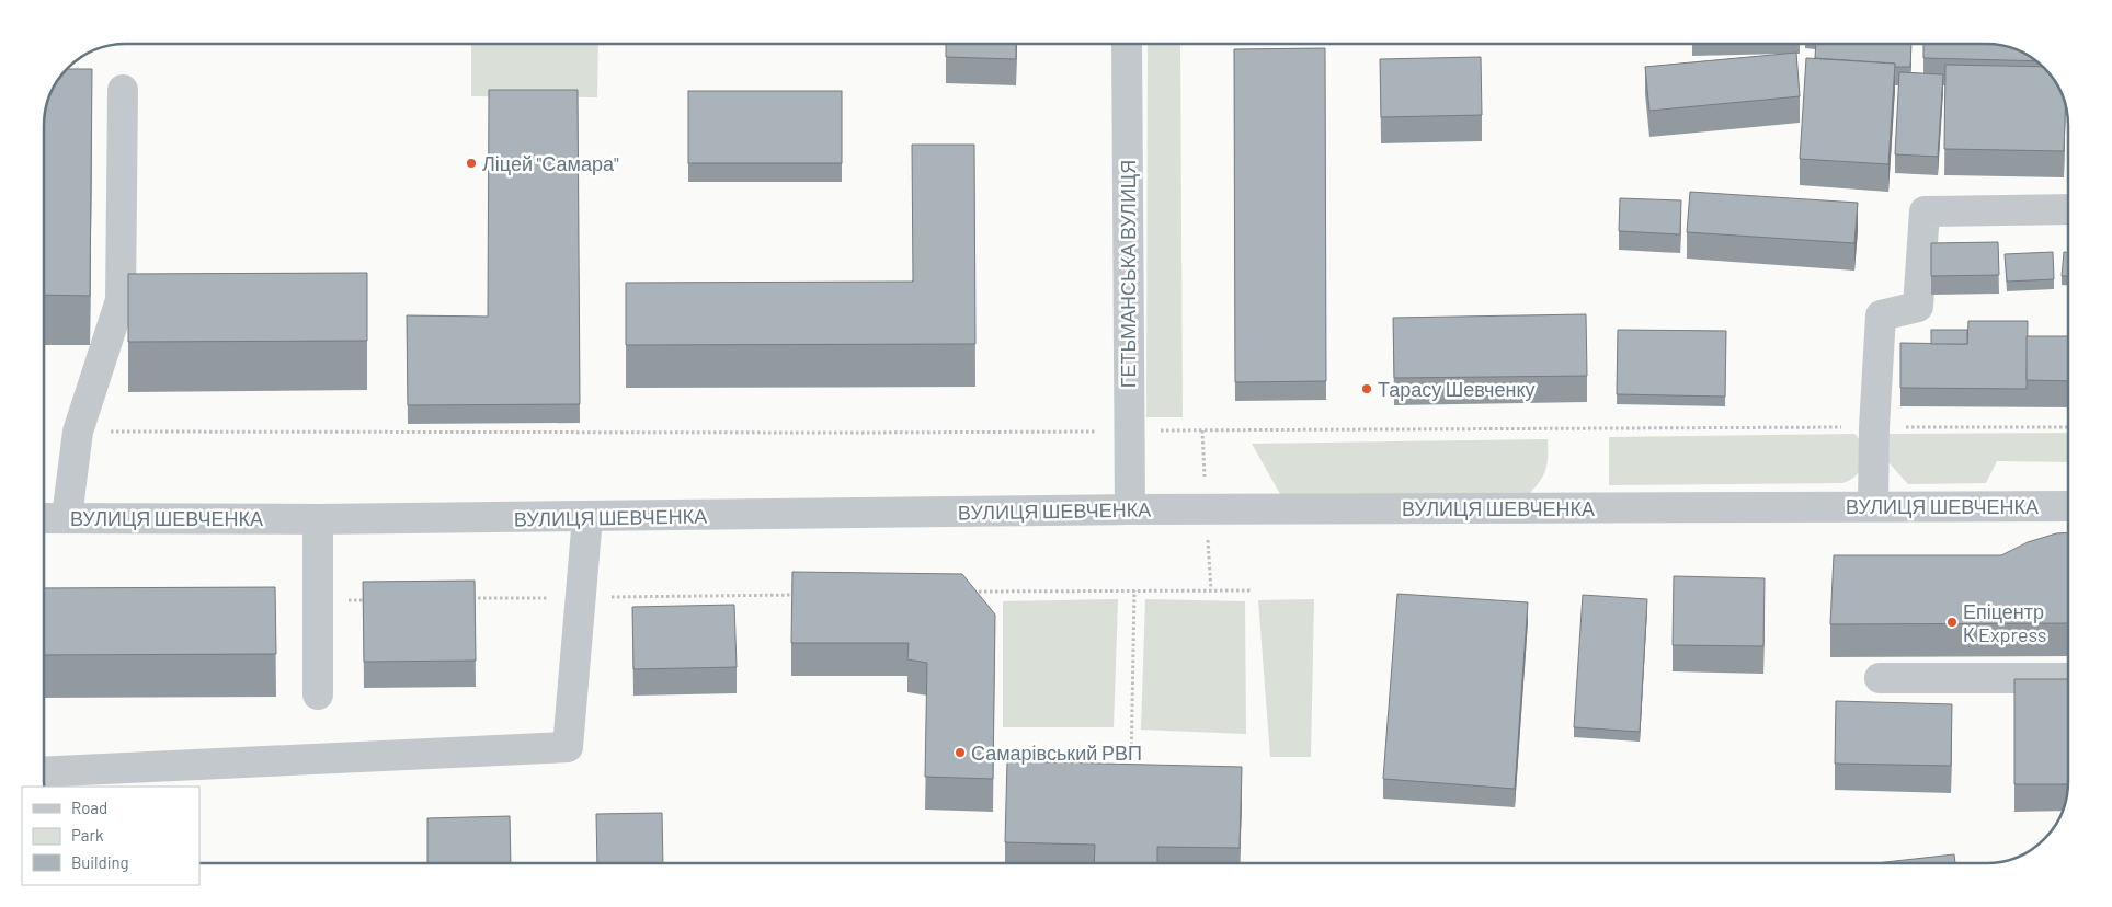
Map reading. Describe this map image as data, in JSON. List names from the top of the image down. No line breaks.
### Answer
{"streets":{"street":["ГЕТЬМАНСЬКА ВУЛИЦЯ","ВУЛИЦЯ ШЕВЧЕНКА"]},"crossings":[["ГЕТЬМАНСЬКА ВУЛИЦЯ","ВУЛИЦЯ ШЕВЧЕНКА"]],"places":["Ліцей \"Самара\"","Тарасу Шевченку","Епіцентр К Express","Самарівський РВП"],"legend":["Road","Park","Building"]}
